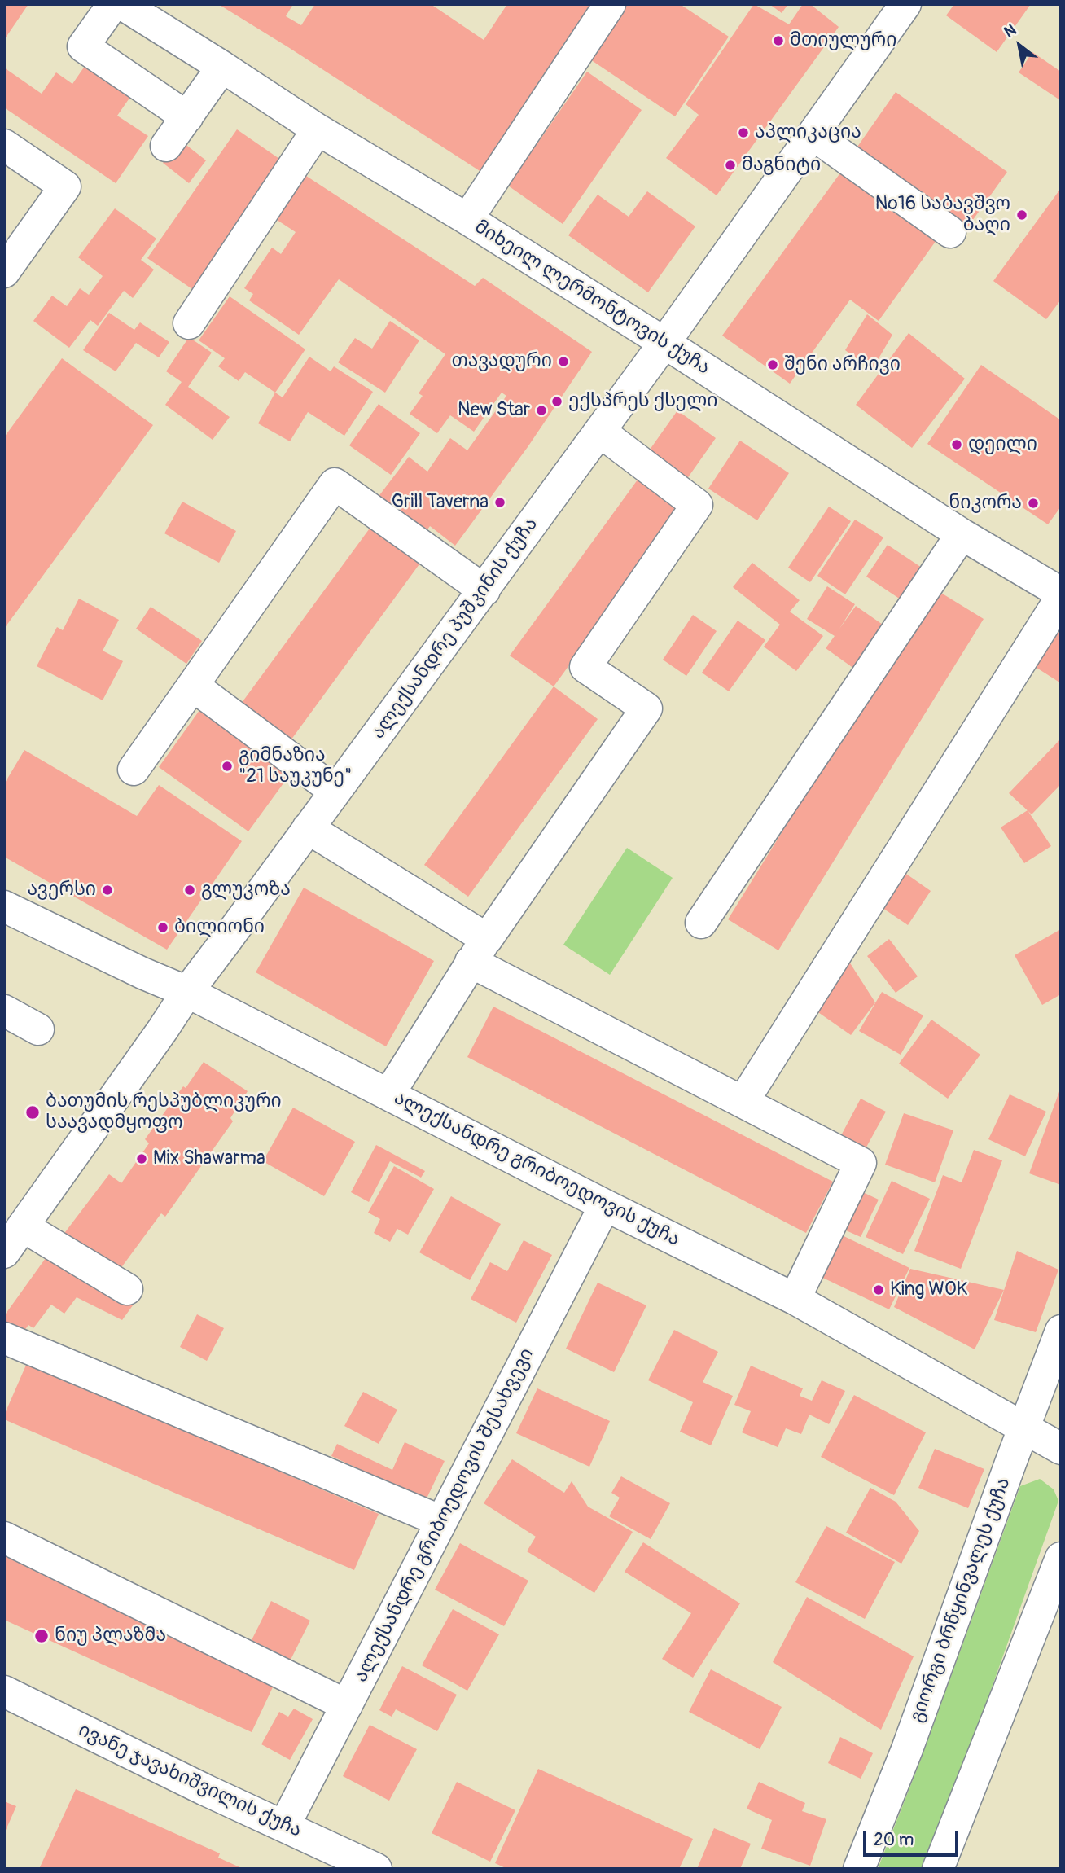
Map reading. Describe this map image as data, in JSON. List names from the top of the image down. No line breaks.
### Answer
{"streets":{"street":["მიხეილ ლერმონტოვის ქუჩა","ალექსანდრე პუშკინის ქუჩა","ალექსანდრე გრიბოედოვის ქუჩა","ალექსანდრე გრიბოედოვის შესახვევი","გიორგი ბრწყინვალეს ქუჩა","ივანე ჯავახიშვილის ქუჩა"]},"crossings":[["მიხეილ ლერმონტოვის ქუჩა","ალექსანდრე პუშკინის ქუჩა"],["ალექსანდრე პუშკინის ქუჩა","ალექსანდრე გრიბოედოვის ქუჩა"],["ალექსანდრე გრიბოედოვის ქუჩა","ალექსანდრე გრიბოედოვის შესახვევი"],["ალექსანდრე გრიბოედოვის ქუჩა","გიორგი ბრწყინვალეს ქუჩა"],["ალექსანდრე გრიბოედოვის შესახვევი","ივანე ჯავახიშვილის ქუჩა"]],"places":["მთიულური","აპლიკაცია","მაგნიტი","№16 საბავშვო ბაღი","თავადური","შენი არჩივი","ექსპრეს ქსელი","New Star","დეილი","Grill Taverna","ნიკორა","გიმნაზია \"21 საუკუნე\"","ავერსი","გლუკოზა","ბილიონი","ბათუმის რესპუბლიკური საავადმყოფო","Mix Shawarma","King WOK","ნიუ პლაზმა"],"scale_bar":"20 m","north":"top left"}
